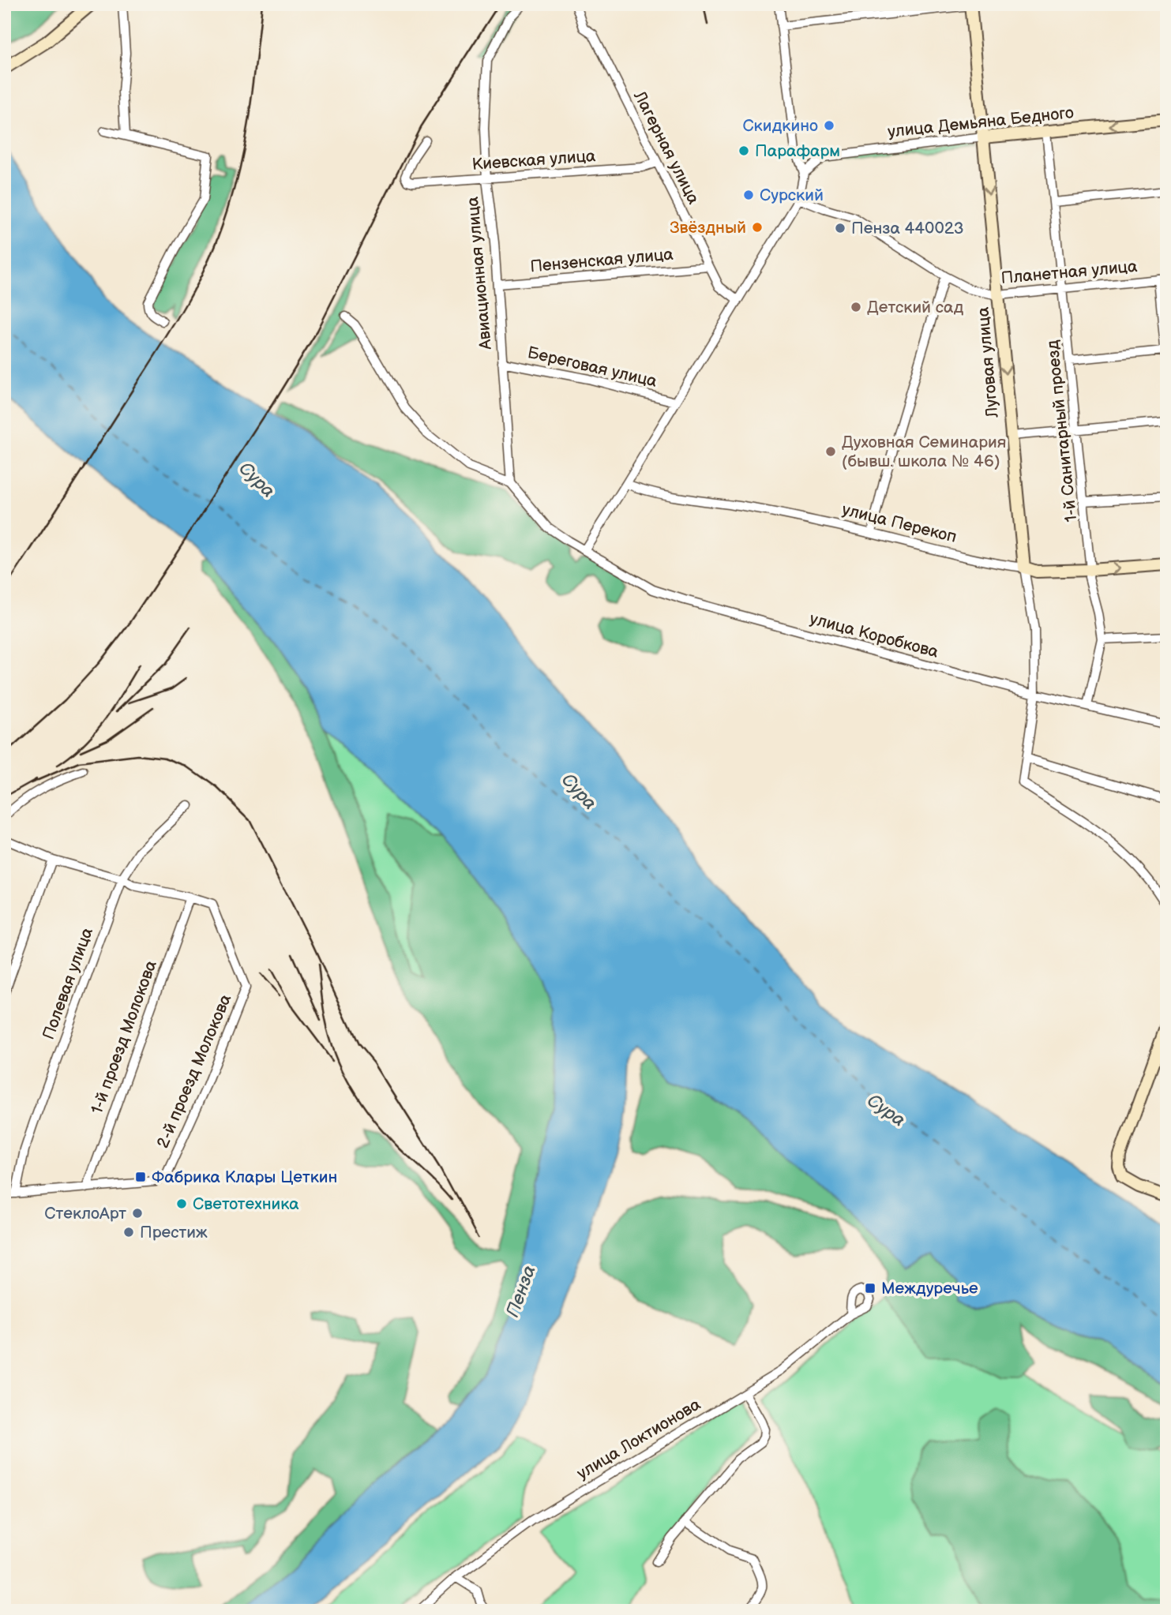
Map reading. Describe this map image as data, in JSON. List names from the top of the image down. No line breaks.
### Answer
{"streets":{"main road":["улица Демьяна Бедного","Луговая улица","улица Перекоп"],"street":["Лагерная улица","Киевская улица","Пензенская улица","Планетная улица","Авиационная улица","Береговая улица","1-й Санитарный проезд","улица Коробкова","Полевая улица","1-й проезд Молокова","2-й проезд Молокова","улица Локтионова"]},"crossings":[["улица Демьяна Бедного","Луговая улица"],["улица Демьяна Бедного","1-й Санитарный проезд"],["Лагерная улица","Киевская улица"],["Лагерная улица","Пензенская улица"],["Киевская улица","Авиационная улица"],["Пензенская улица","Авиационная улица"],["Планетная улица","Луговая улица"],["Планетная улица","1-й Санитарный проезд"],["Авиационная улица","Береговая улица"],["Авиационная улица","улица Коробкова"],["Луговая улица","улица Перекоп"],["Луговая улица","улица Коробкова"],["1-й Санитарный проезд","улица Перекоп"],["1-й проезд Молокова","2-й проезд Молокова"]],"water":["Сура","Пенза"],"places":{"other":["Скидкино","Парафарм","Сурский","Звёздный","Пенза 440023","Детский сад","Духовная Семинария (бывш. школа № 46)","Светотехника","СтеклоАрт","Престиж"],"transit":["Фабрика Клары Цеткин","Междуречье"]}}
